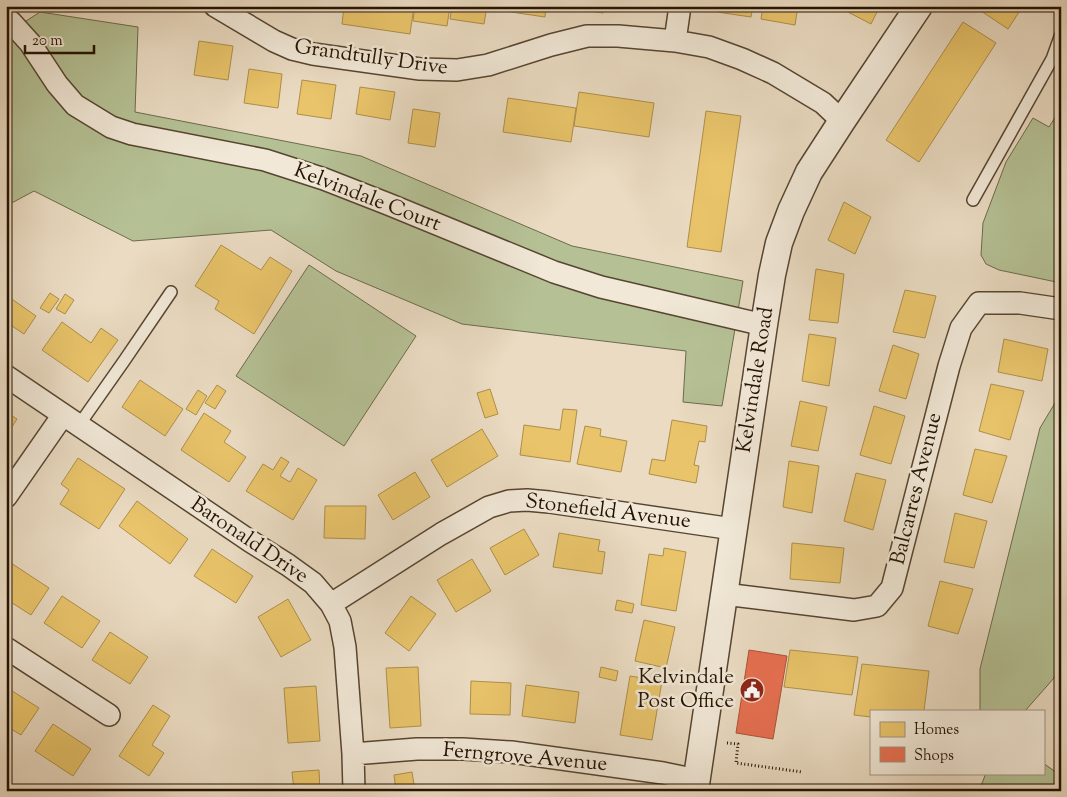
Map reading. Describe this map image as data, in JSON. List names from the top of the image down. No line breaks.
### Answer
{"streets":{"street":["Grandtully Drive","Kelvindale Court","Kelvindale Road","Balcarres Avenue","Stonefield Avenue","Baronald Drive","Ferngrove Avenue"]},"crossings":[["Grandtully Drive","Kelvindale Road"],["Kelvindale Court","Kelvindale Road"],["Kelvindale Road","Balcarres Avenue"],["Kelvindale Road","Stonefield Avenue"],["Kelvindale Road","Ferngrove Avenue"],["Stonefield Avenue","Baronald Drive"],["Baronald Drive","Ferngrove Avenue"]],"places":{"public building":["Kelvindale Post Office"]},"legend":["Homes","Shops"],"scale_bar":"20 m"}
